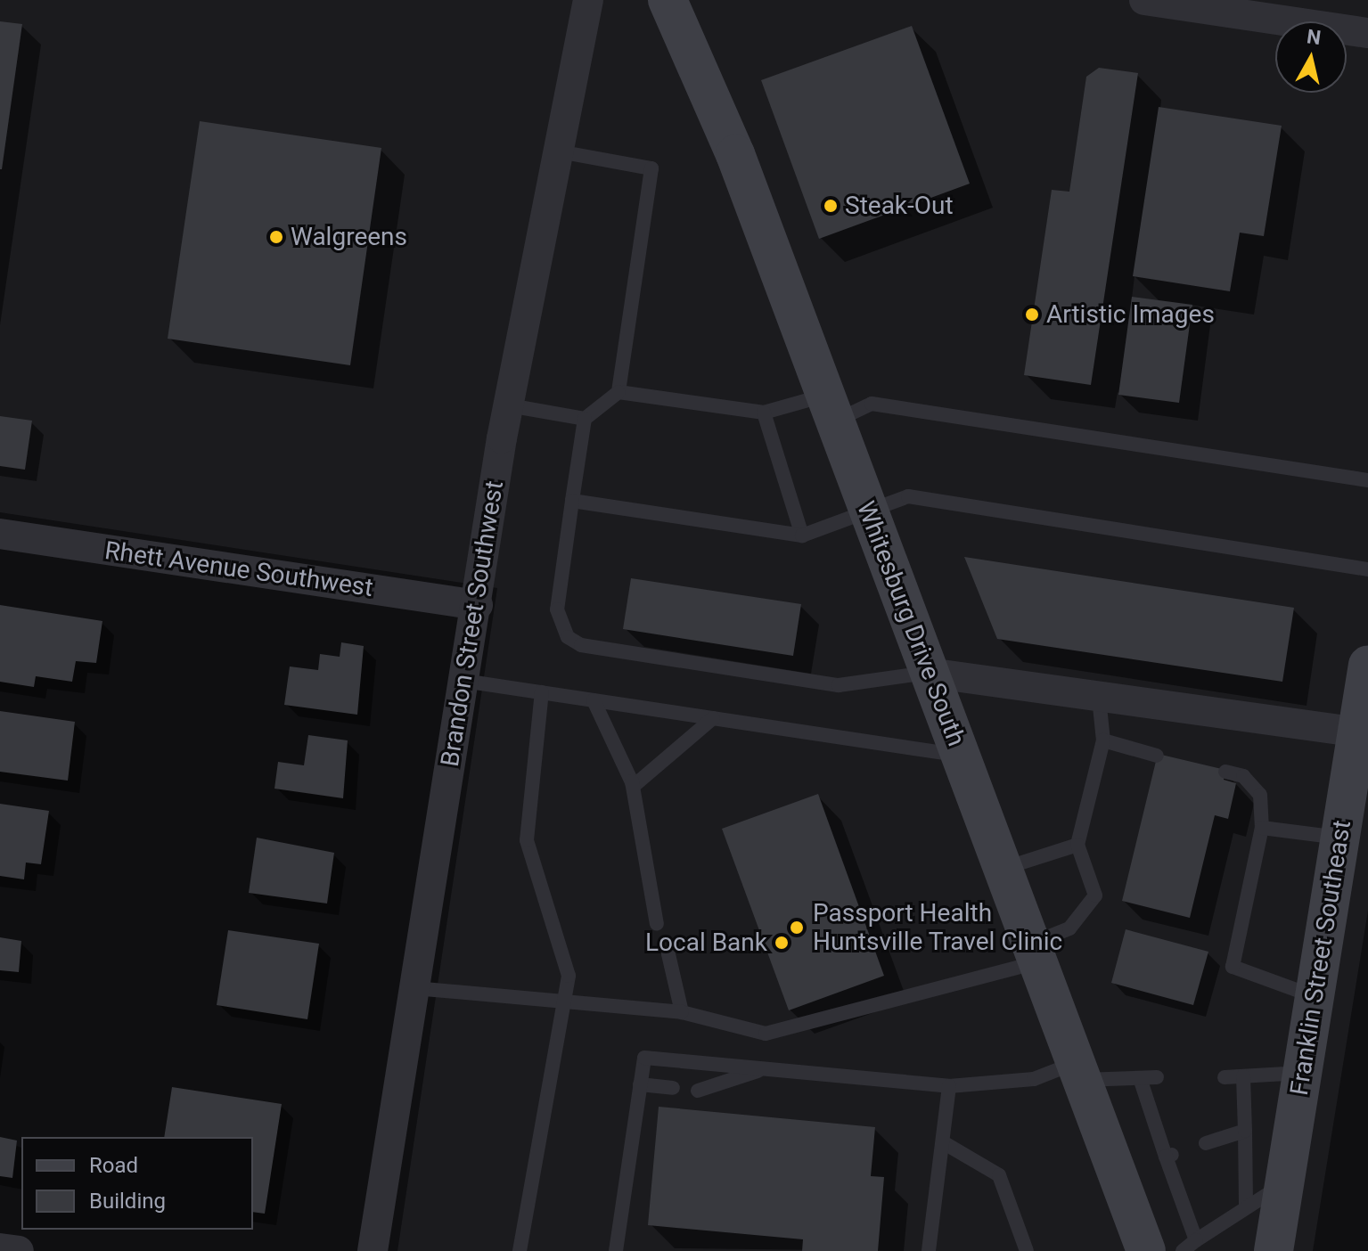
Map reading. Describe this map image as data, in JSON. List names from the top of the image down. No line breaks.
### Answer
{"streets":{"main road":["Whitesburg Drive South","Franklin Street Southeast"],"street":["Rhett Avenue Southwest","Brandon Street Southwest"]},"crossings":[["Rhett Avenue Southwest","Brandon Street Southwest"]],"places":["Steak-Out","Walgreens","Artistic Images","Passport Health Huntsville Travel Clinic","Local Bank"],"legend":["Road","Building"],"north":"top"}
